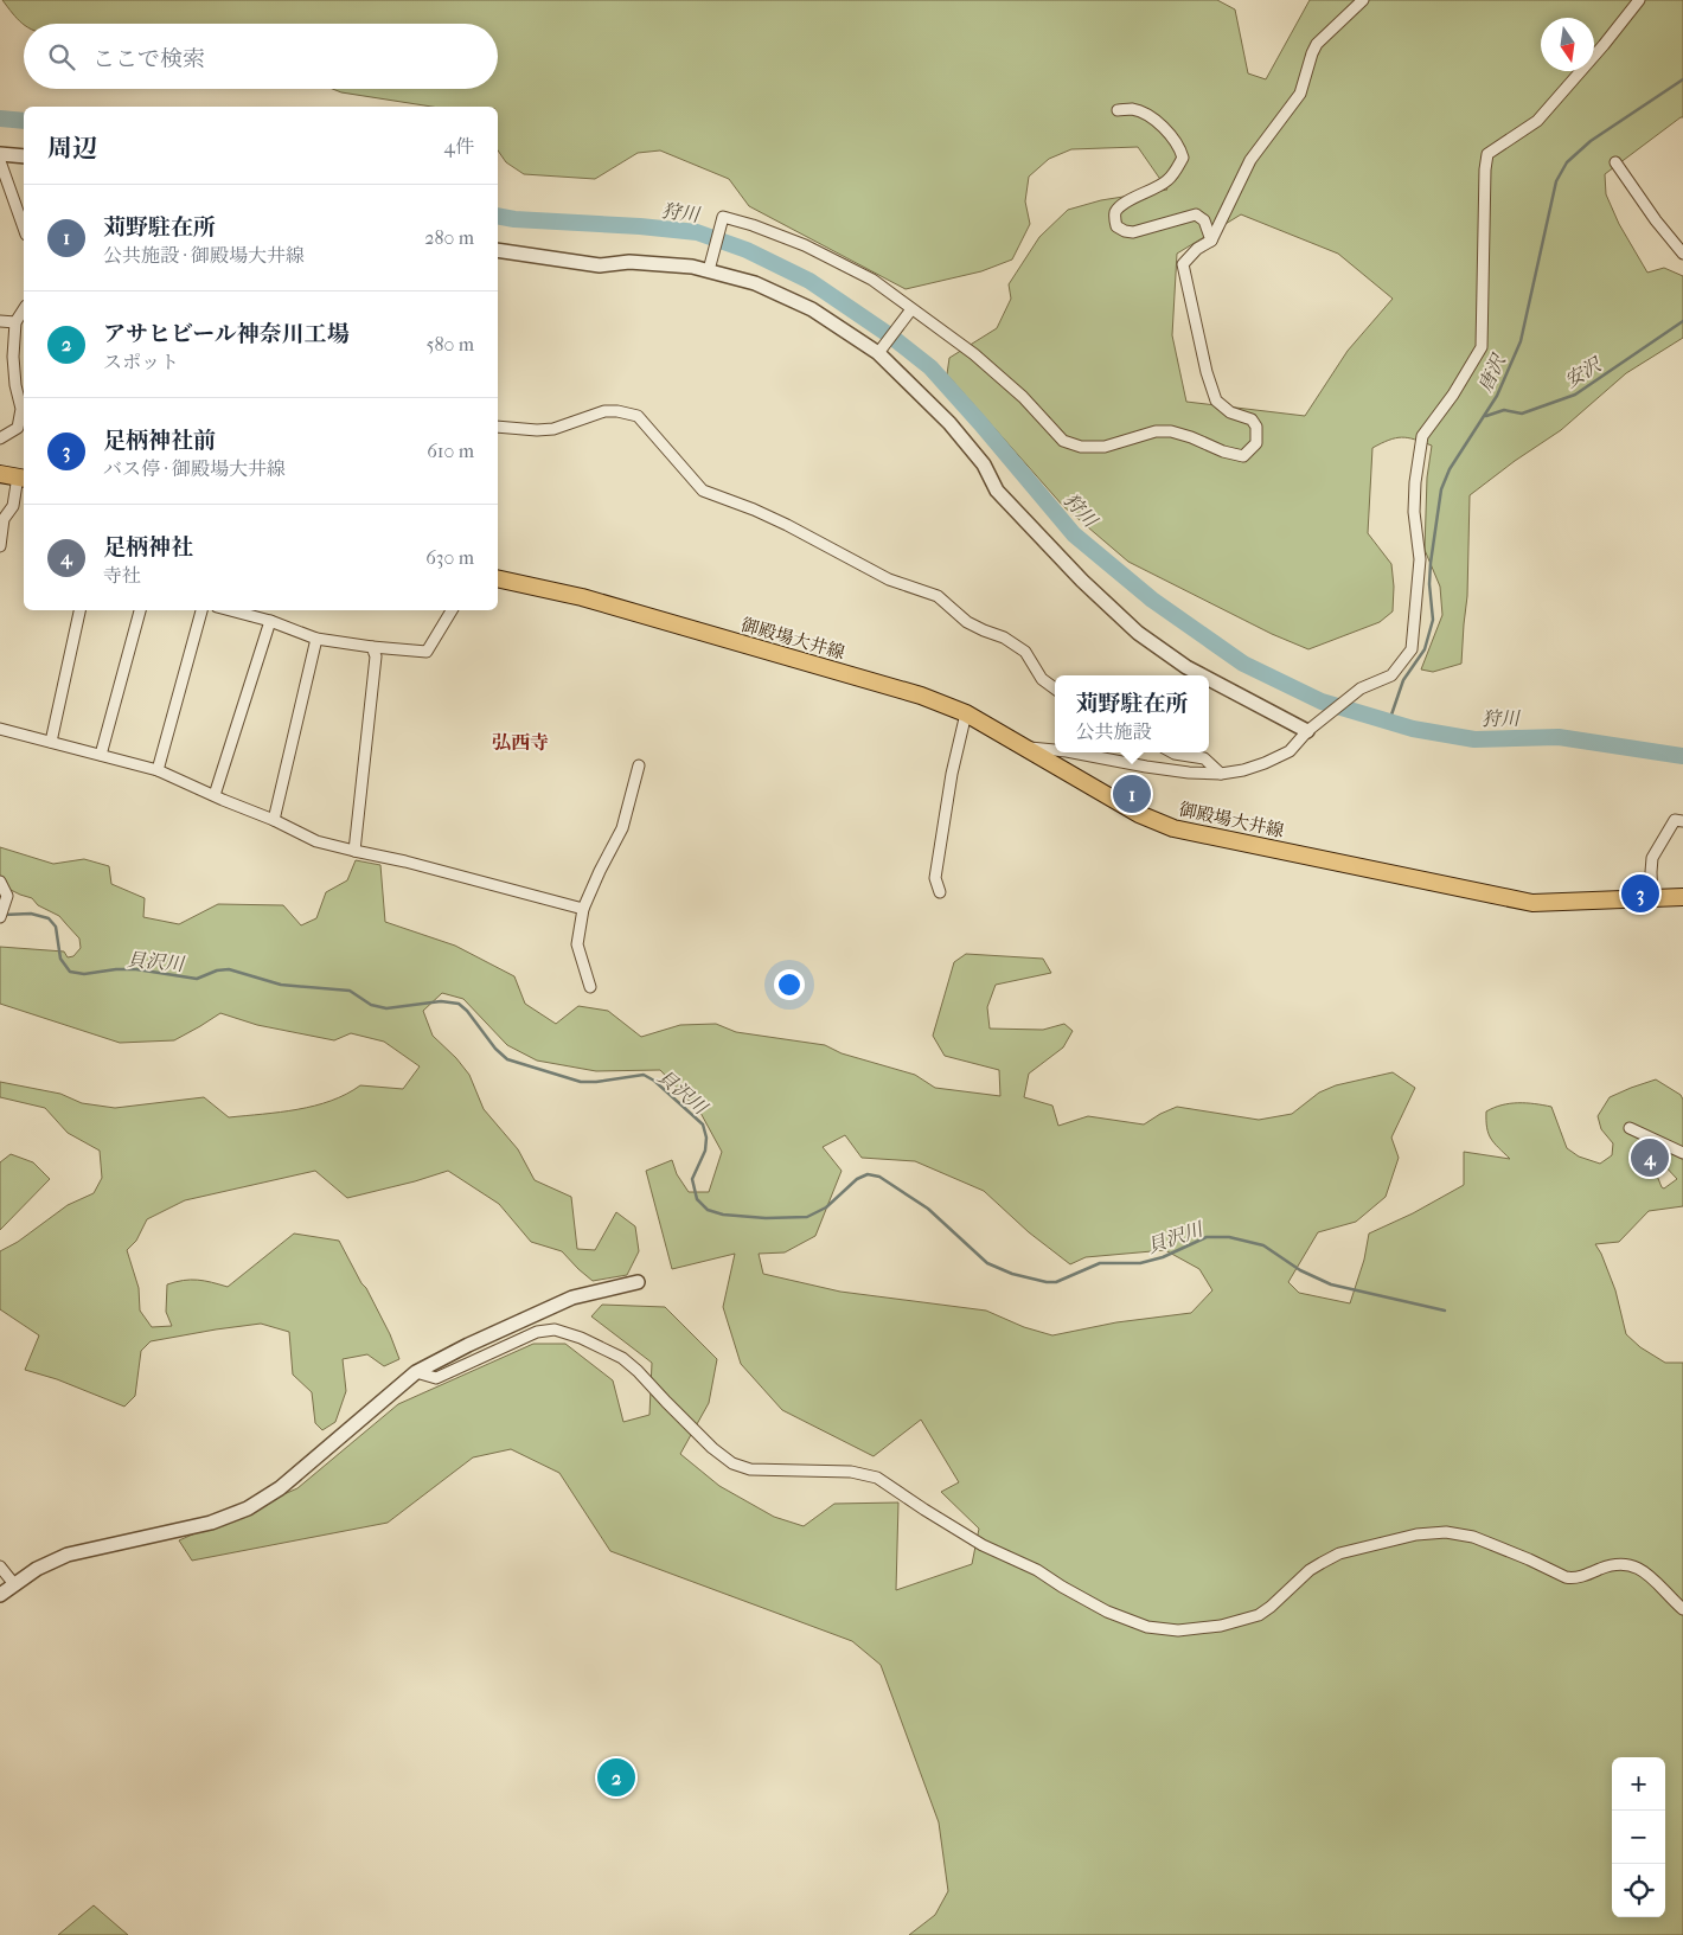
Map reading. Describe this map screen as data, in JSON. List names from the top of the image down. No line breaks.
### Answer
{"streets":{"main road":["御殿場大井線"]},"districts":["弘西寺"],"water":["狩川","安沢","唐沢","貝沢川"],"north":"bottom","page":{"search":"ここで検索","heading":["周辺","4件"],"list":[{"mark":"1","name":"苅野駐在所","note":"公共施設 · 御殿場大井線","value":"280 m"},{"mark":"2","name":"アサヒビール神奈川工場","note":"スポット","value":"580 m"},{"mark":"3","name":"足柄神社前","note":"バス停 · 御殿場大井線","value":"610 m"},{"mark":"4","name":"足柄神社","note":"寺社","value":"630 m"}],"popup":["苅野駐在所","公共施設"],"pins":["1","3","4","2"],"map_buttons":["+","−"]}}
